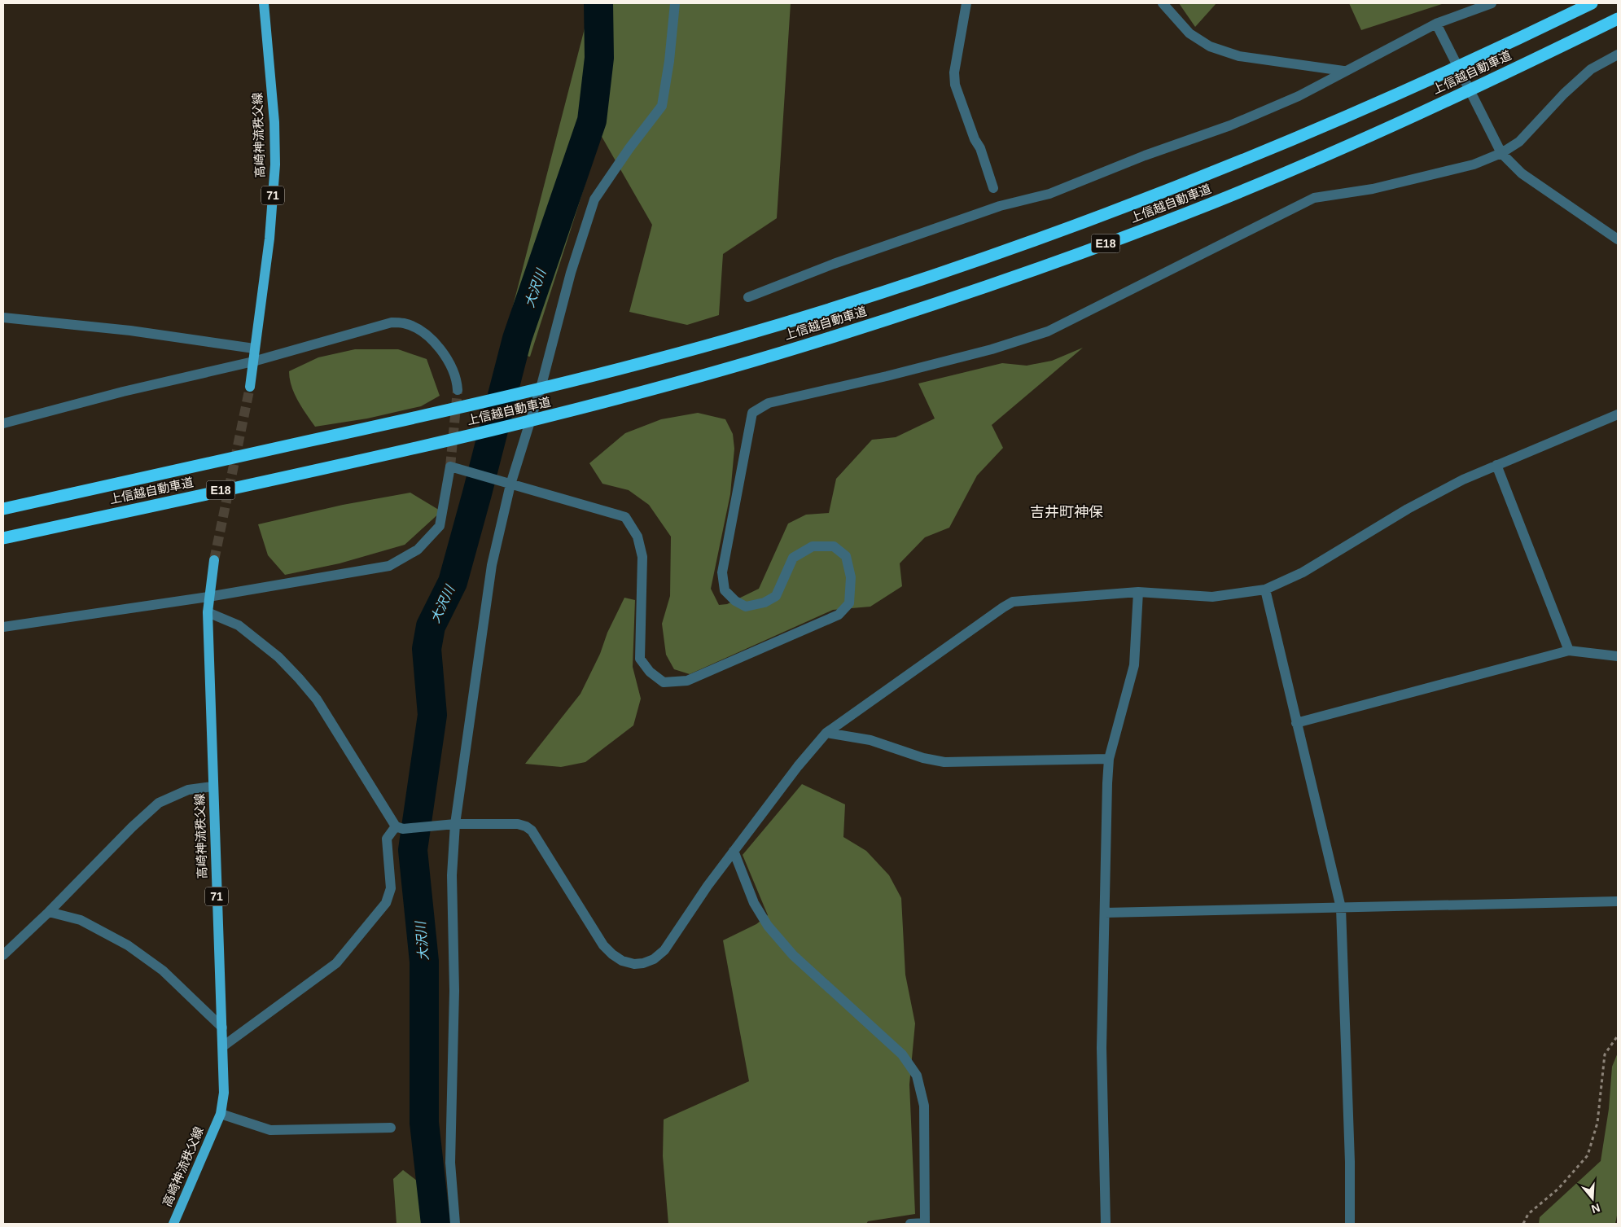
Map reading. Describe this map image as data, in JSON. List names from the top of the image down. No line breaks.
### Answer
{"streets":{"highway":["上信越自動車道","E18"],"main road":["高崎神流秩父線","71"]},"districts":["吉井町神保"],"water":["大沢川"],"north":"bottom"}
